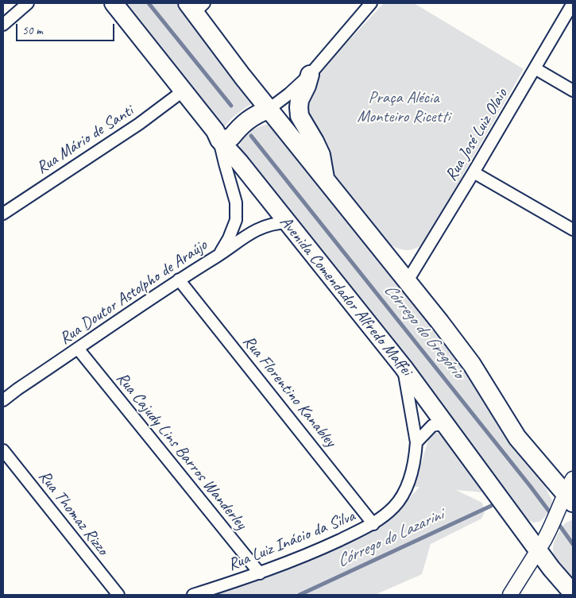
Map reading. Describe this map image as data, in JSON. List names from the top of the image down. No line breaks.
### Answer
{"streets":{"main road":["Avenida Comendador Alfredo Maffei"],"street":["Rua José Luiz Olaio","Rua Mário de Santi","Rua Doutor Astolpho de Araújo","Rua Florentino Kanabley","Rua Cajudy Lins Barros Wanderley","Rua Thomaz Rizzo","Rua Luiz Inácio da Silva"]},"crossings":[["Rua Mário de Santi","Avenida Comendador Alfredo Maffei"],["Rua Doutor Astolpho de Araújo","Avenida Comendador Alfredo Maffei"],["Rua Doutor Astolpho de Araújo","Rua Florentino Kanabley"],["Rua Doutor Astolpho de Araújo","Rua Cajudy Lins Barros Wanderley"],["Avenida Comendador Alfredo Maffei","Rua Luiz Inácio da Silva"],["Rua Florentino Kanabley","Rua Luiz Inácio da Silva"],["Rua Cajudy Lins Barros Wanderley","Rua Luiz Inácio da Silva"]],"water":["Córrego do Gregório","Córrego do Lazarini"],"parks":["Praça Alécia Monteiro Ricetti"],"scale_bar":"50 m"}
